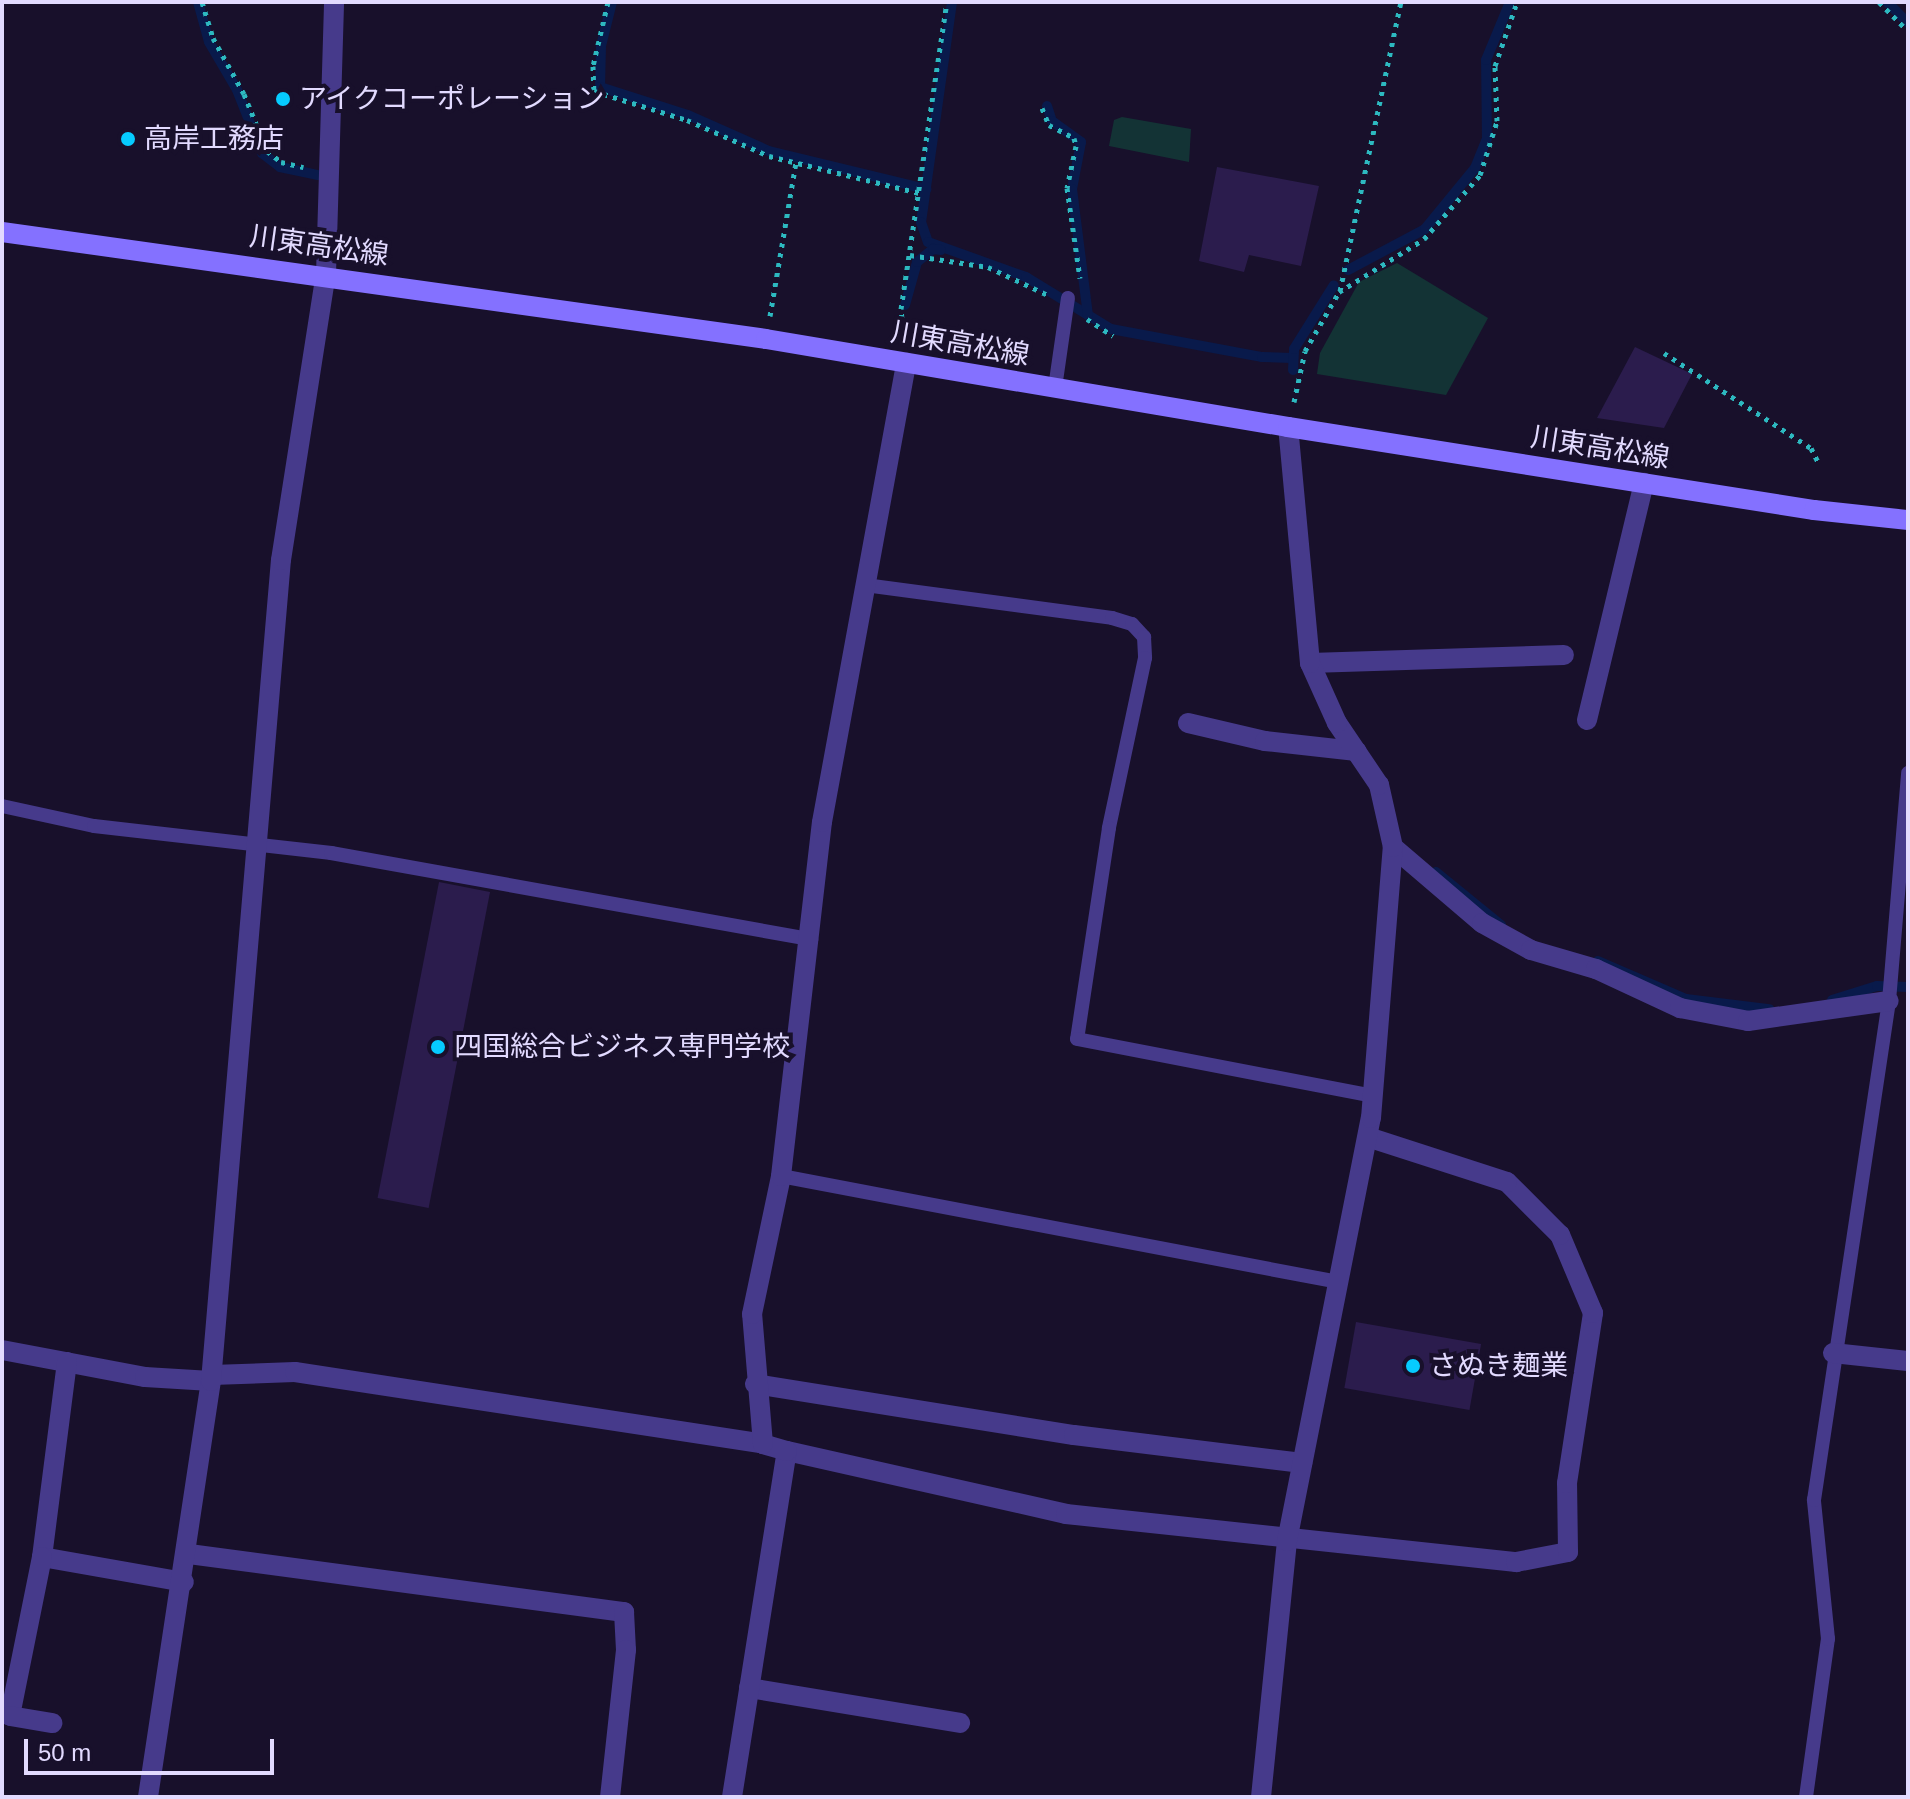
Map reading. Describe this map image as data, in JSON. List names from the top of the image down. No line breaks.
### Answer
{"streets":{"main road":["川東高松線"]},"places":["アイクコーポレーション","高岸工務店","四国総合ビジネス専門学校","さぬき麺業"],"scale_bar":"50 m"}
